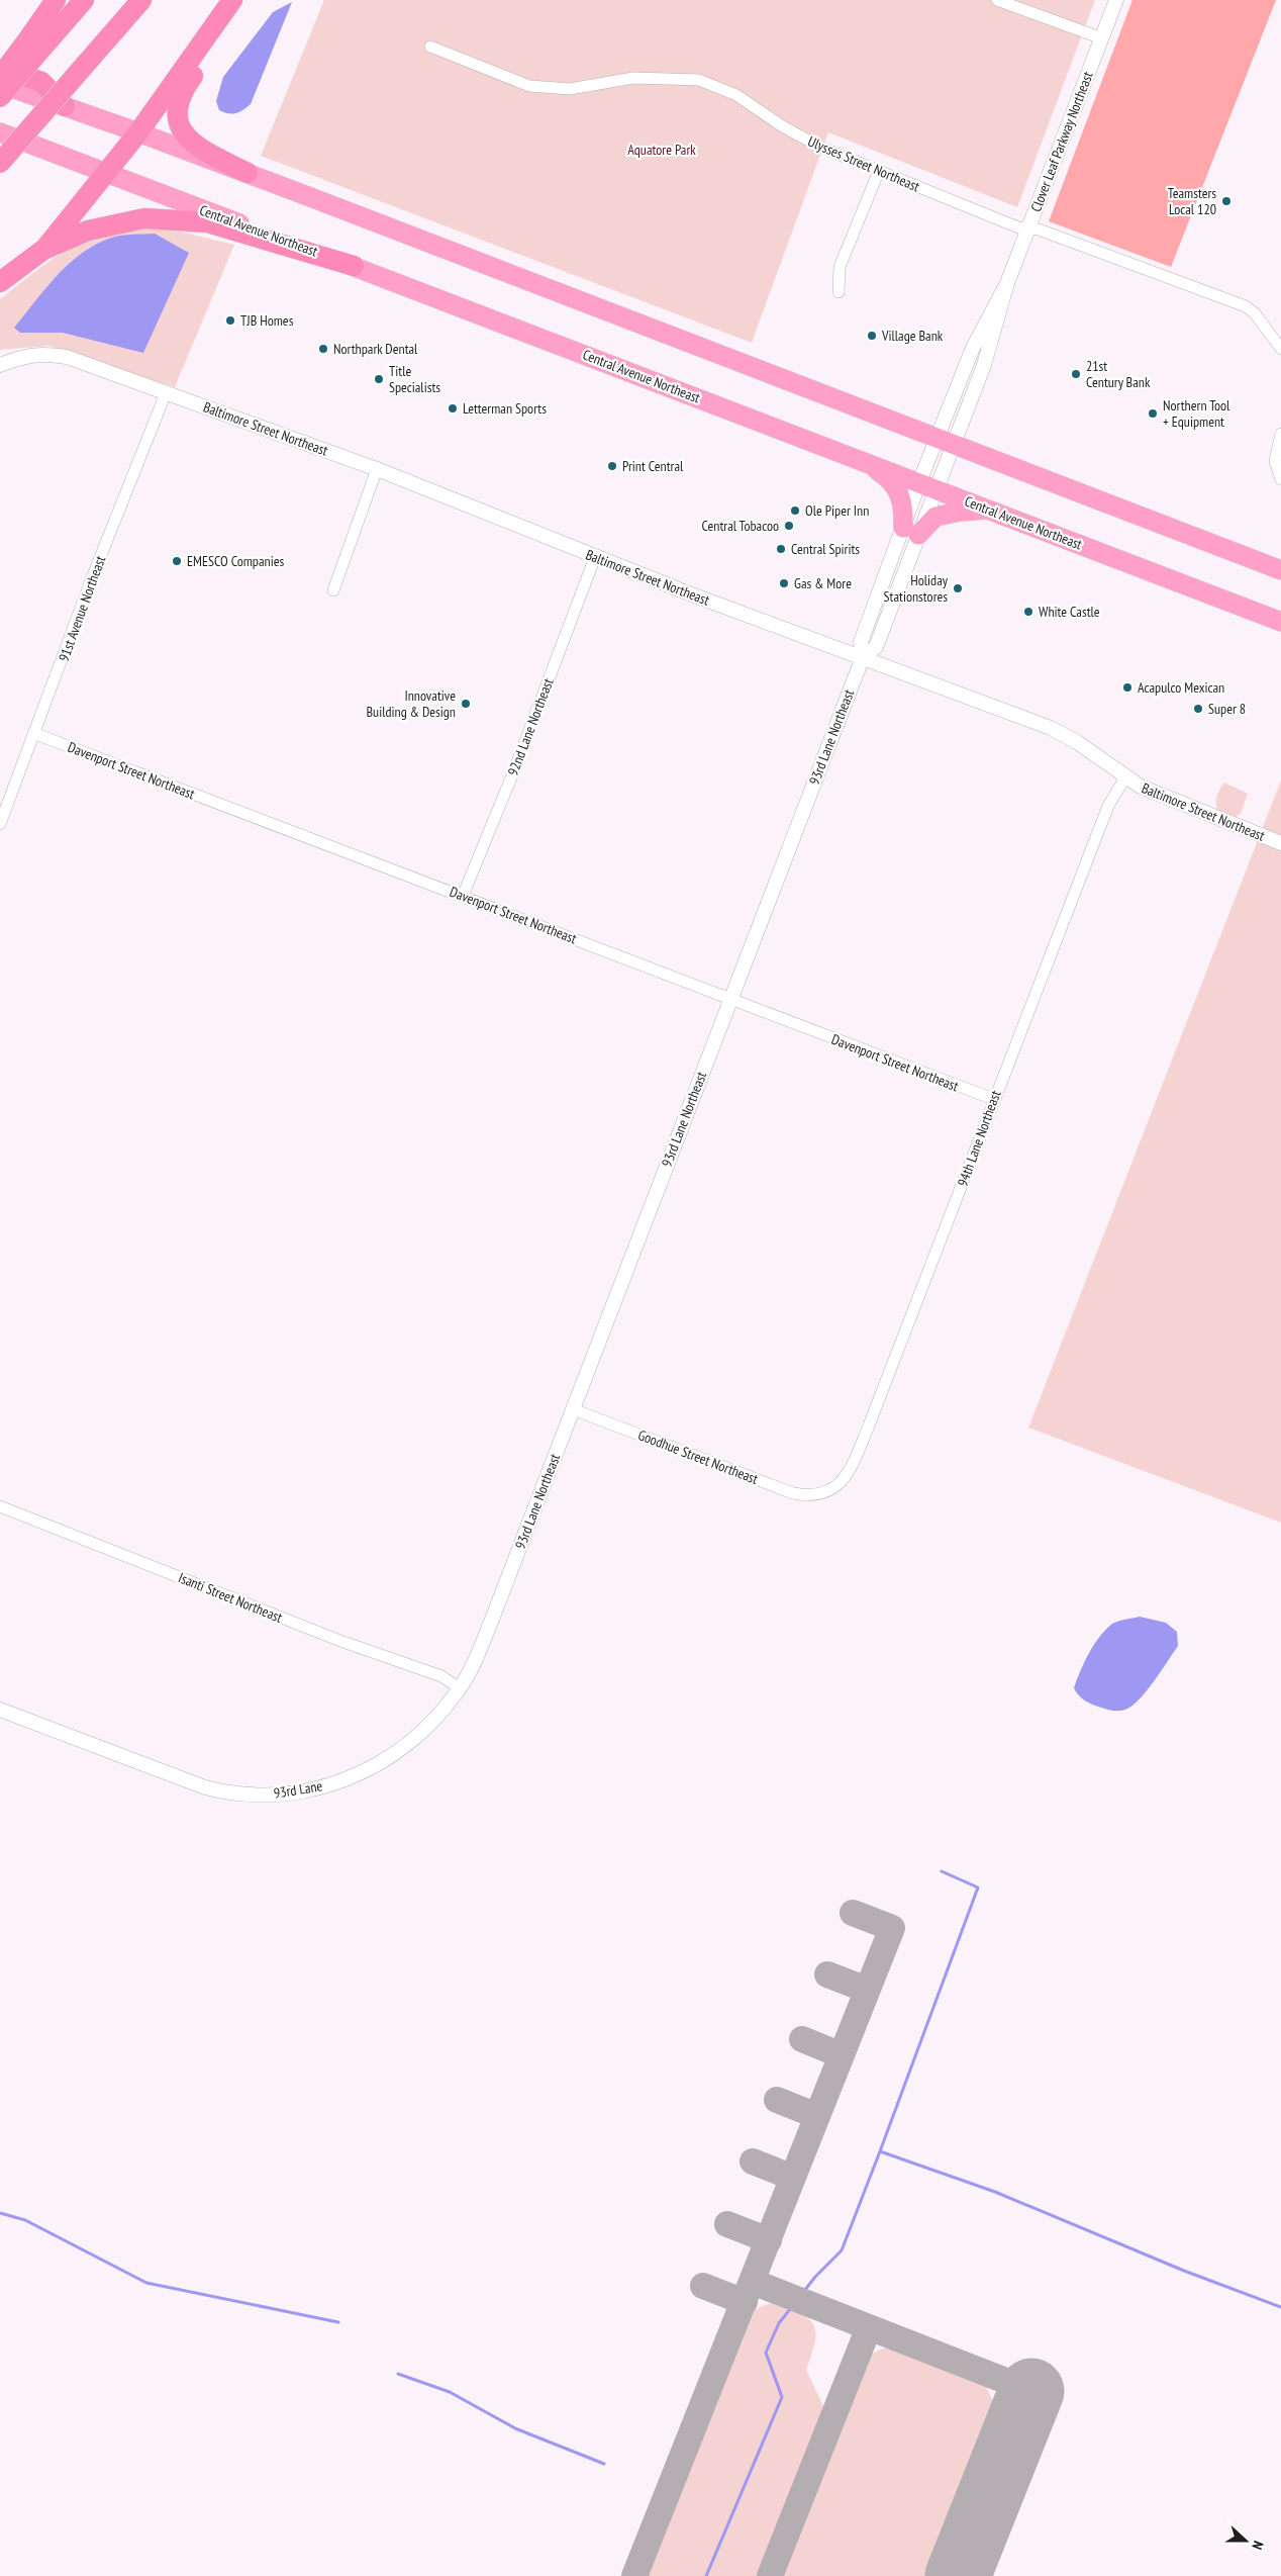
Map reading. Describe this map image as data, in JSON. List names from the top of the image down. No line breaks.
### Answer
{"streets":{"highway":["Central Avenue Northeast"],"street":["Clover Leaf Parkway Northeast","Ulysses Street Northeast","Baltimore Street Northeast","91st Avenue Northeast","92nd Lane Northeast","93rd Lane Northeast","Davenport Street Northeast","94th Lane Northeast","Goodhue Street Northeast","Isanti Street Northeast","93rd Lane"]},"crossings":[["Clover Leaf Parkway Northeast","Ulysses Street Northeast"],["Clover Leaf Parkway Northeast","93rd Lane Northeast"],["Central Avenue Northeast","93rd Lane Northeast"],["Baltimore Street Northeast","91st Avenue Northeast"],["Baltimore Street Northeast","92nd Lane Northeast"],["Baltimore Street Northeast","93rd Lane Northeast"],["Baltimore Street Northeast","94th Lane Northeast"],["91st Avenue Northeast","Davenport Street Northeast"],["92nd Lane Northeast","Davenport Street Northeast"],["93rd Lane Northeast","Davenport Street Northeast"],["93rd Lane Northeast","Goodhue Street Northeast"],["93rd Lane Northeast","93rd Lane"],["Davenport Street Northeast","94th Lane Northeast"],["94th Lane Northeast","Goodhue Street Northeast"],["Isanti Street Northeast","93rd Lane"]],"parks":["Aquatore Park"],"places":["Teamsters Local 120","TJB Homes","Village Bank","Northpark Dental","21st Century Bank","Title Specialists","Letterman Sports","Northern Tool + Equipment","Print Central","Ole Piper Inn","Central Tobacoo","Central Spirits","EMESCO Companies","Gas & More","Holiday Stationstores","White Castle","Acapulco Mexican","Innovative Building & Design","Super 8"],"north":"right"}
